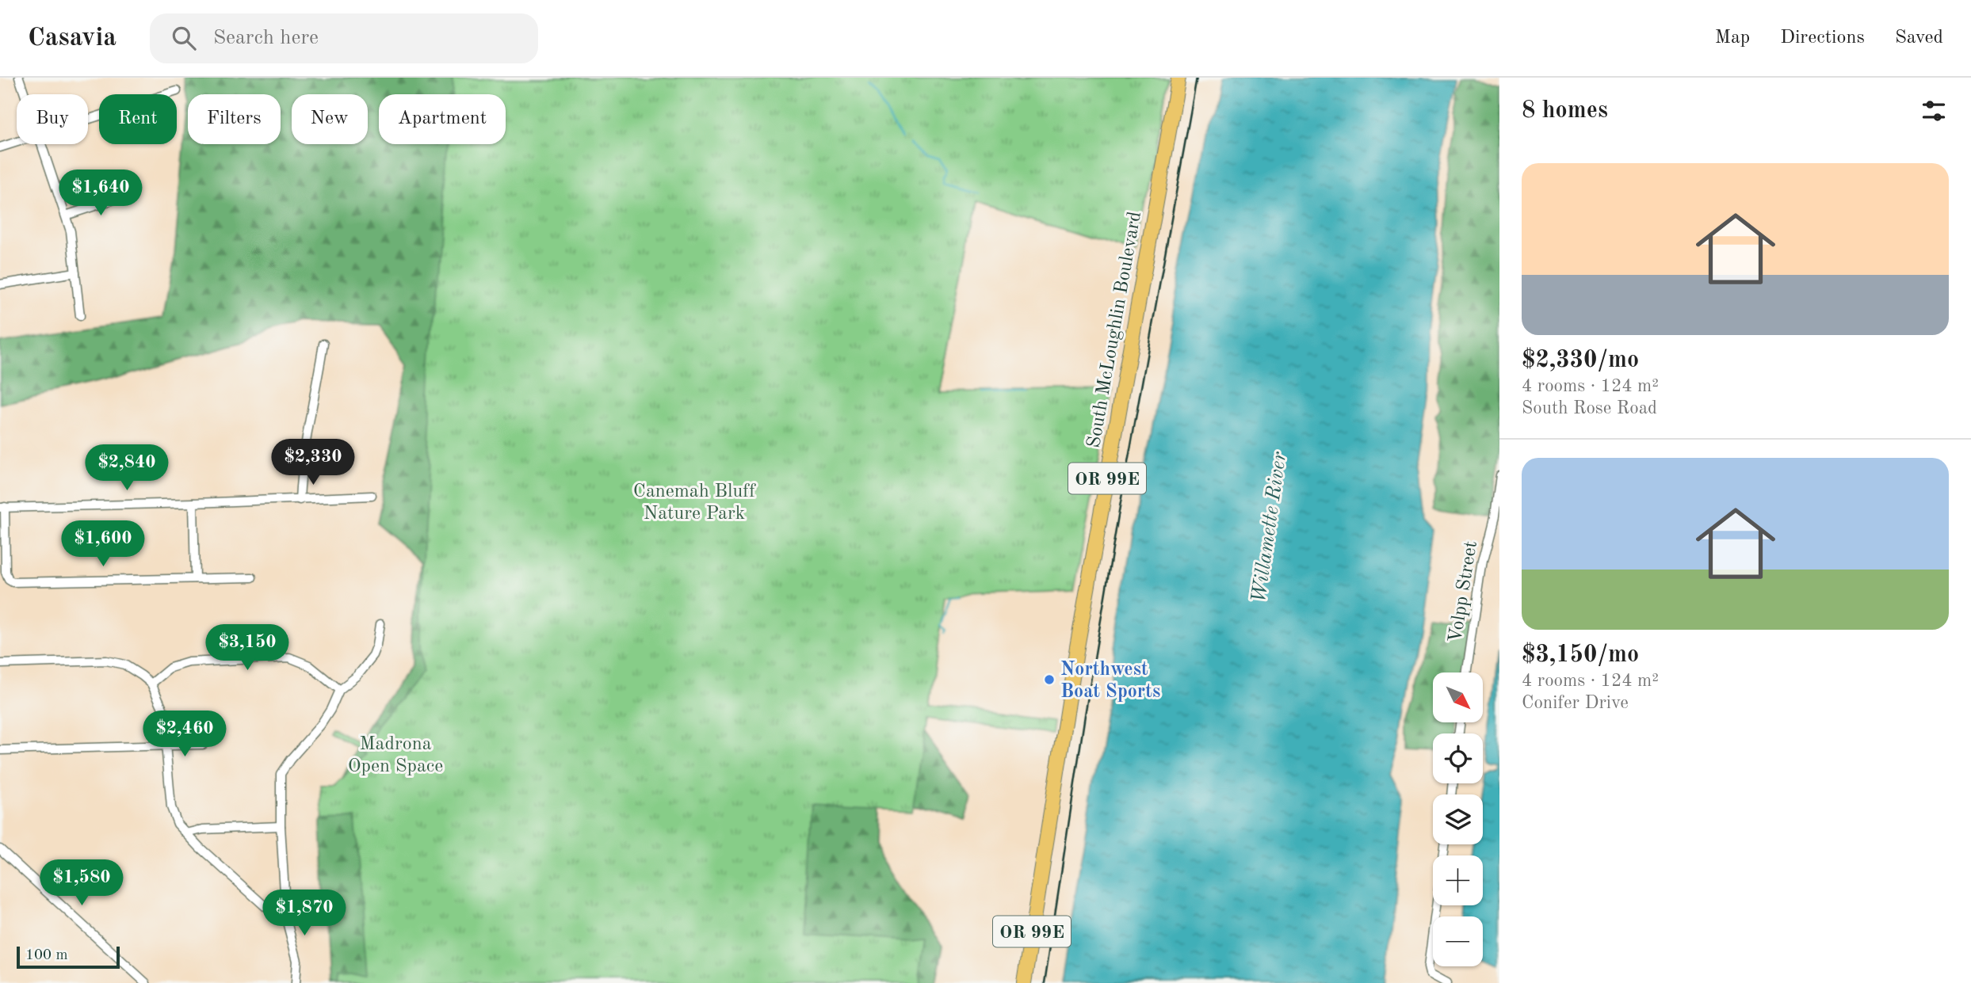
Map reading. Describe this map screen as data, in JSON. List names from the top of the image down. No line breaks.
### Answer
{"streets":{"highway":["South McLoughlin Boulevard","OR 99E"],"street":["Volpp Street"]},"water":["Willamette River"],"parks":["Canemah Bluff Nature Park","Madrona Open Space"],"places":["Northwest Boat Sports"],"scale_bar":"100 m","north":"bottom right","page":{"header":"Casavia","search":"Search here","nav":["Map","Directions","Saved"],"heading":"8 homes","chip":["Buy","Rent","Filters","New","Apartment"],"list":[{"name":"$2,330/mo","note":"4 rooms · 124 m² · South Rose Road"},{"name":"$3,150/mo","note":"4 rooms · 124 m² · Conifer Drive"}],"price":["$1,640","$2,330","$2,840","$1,600","$3,150","$2,460","$1,580","$1,870"],"map_buttons":["+","−"],"scale":"100 m"}}
